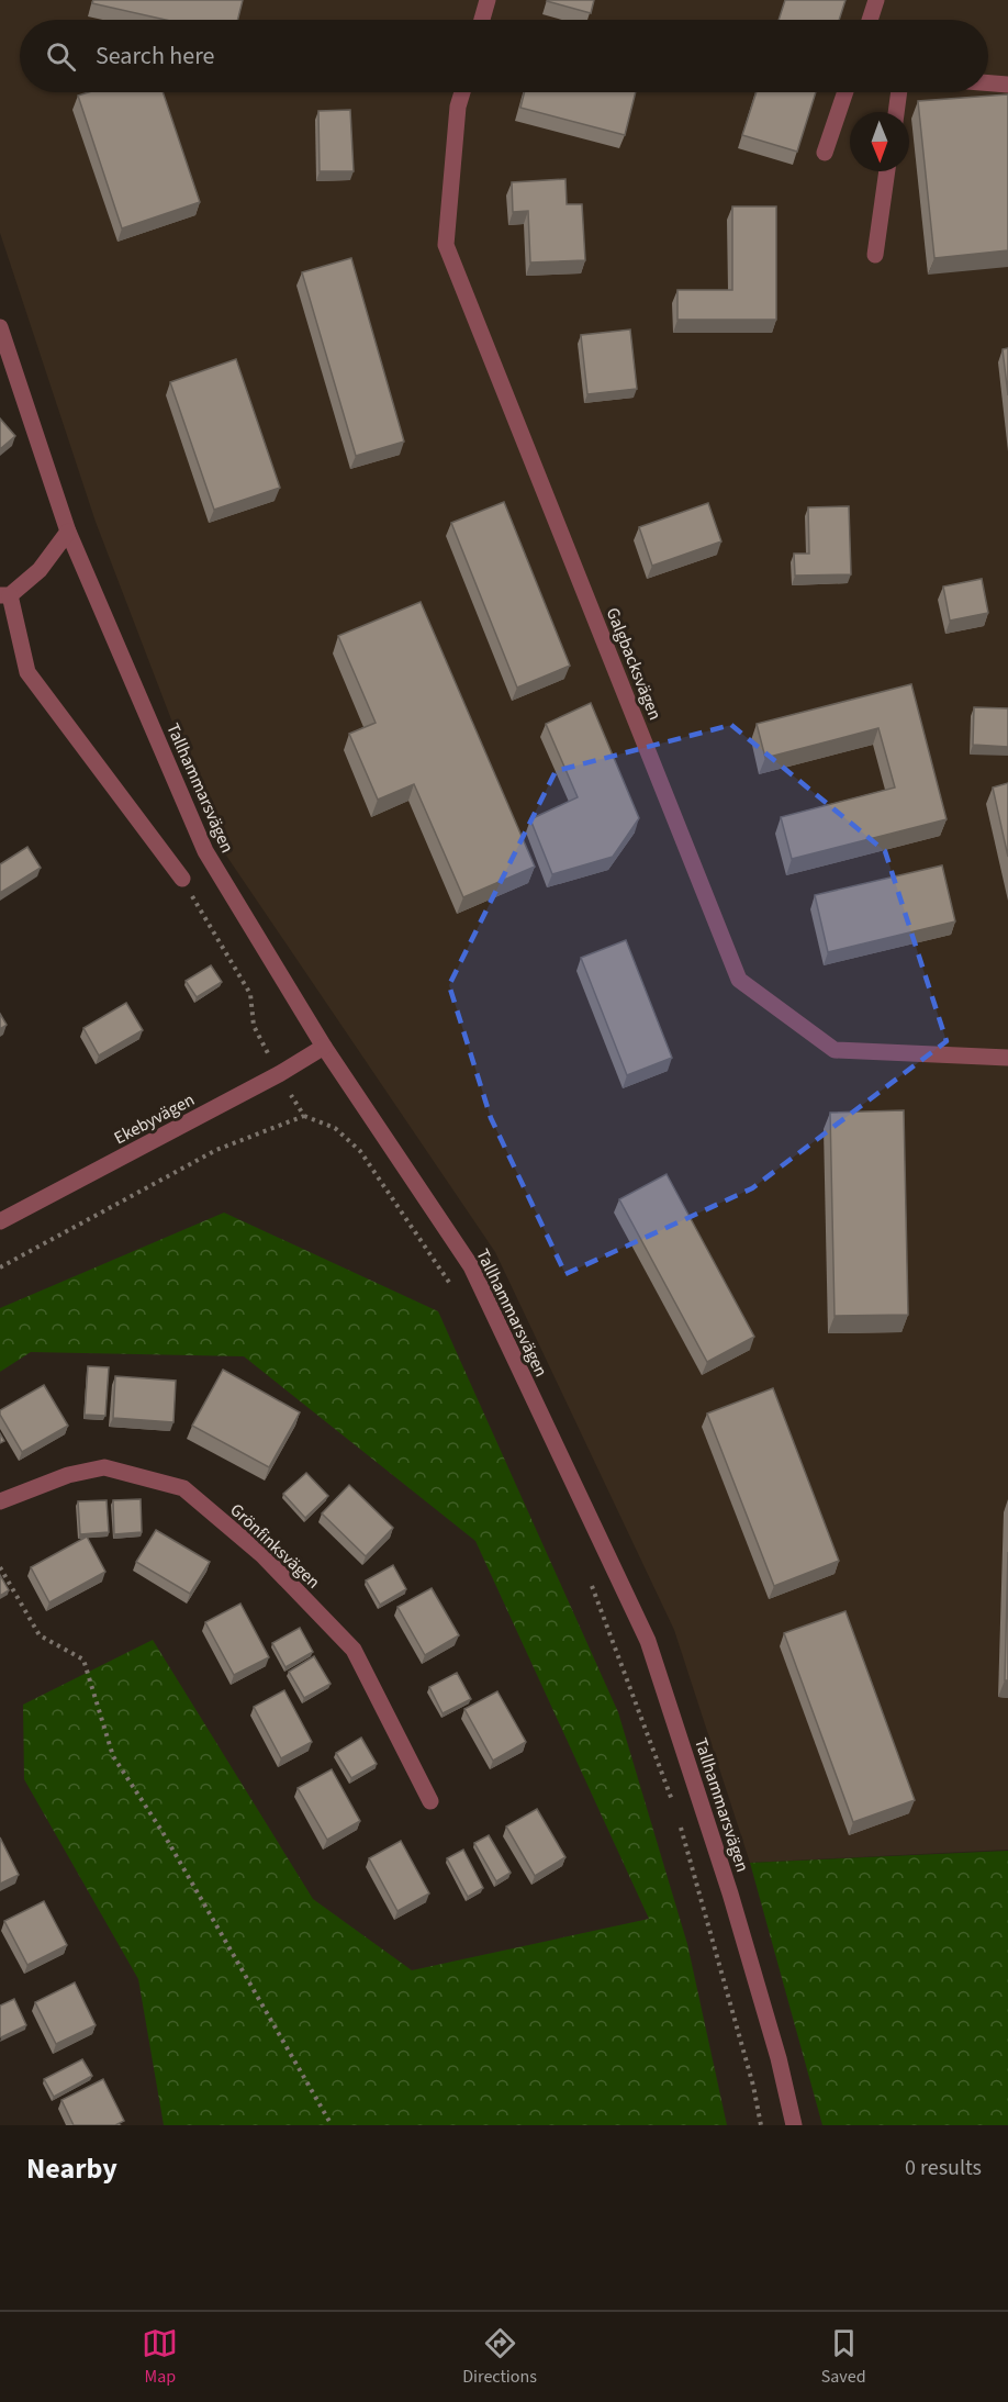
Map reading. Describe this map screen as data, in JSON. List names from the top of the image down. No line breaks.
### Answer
{"streets":{"street":["Galgbacksvägen","Tallhammarsvägen","Ekebyvägen","Grönfinksvägen"]},"crossings":[["Tallhammarsvägen","Ekebyvägen"]],"north":"bottom","page":{"search":"Search here","heading":["Nearby","0 results"],"nav":["Map","Directions","Saved"]}}
